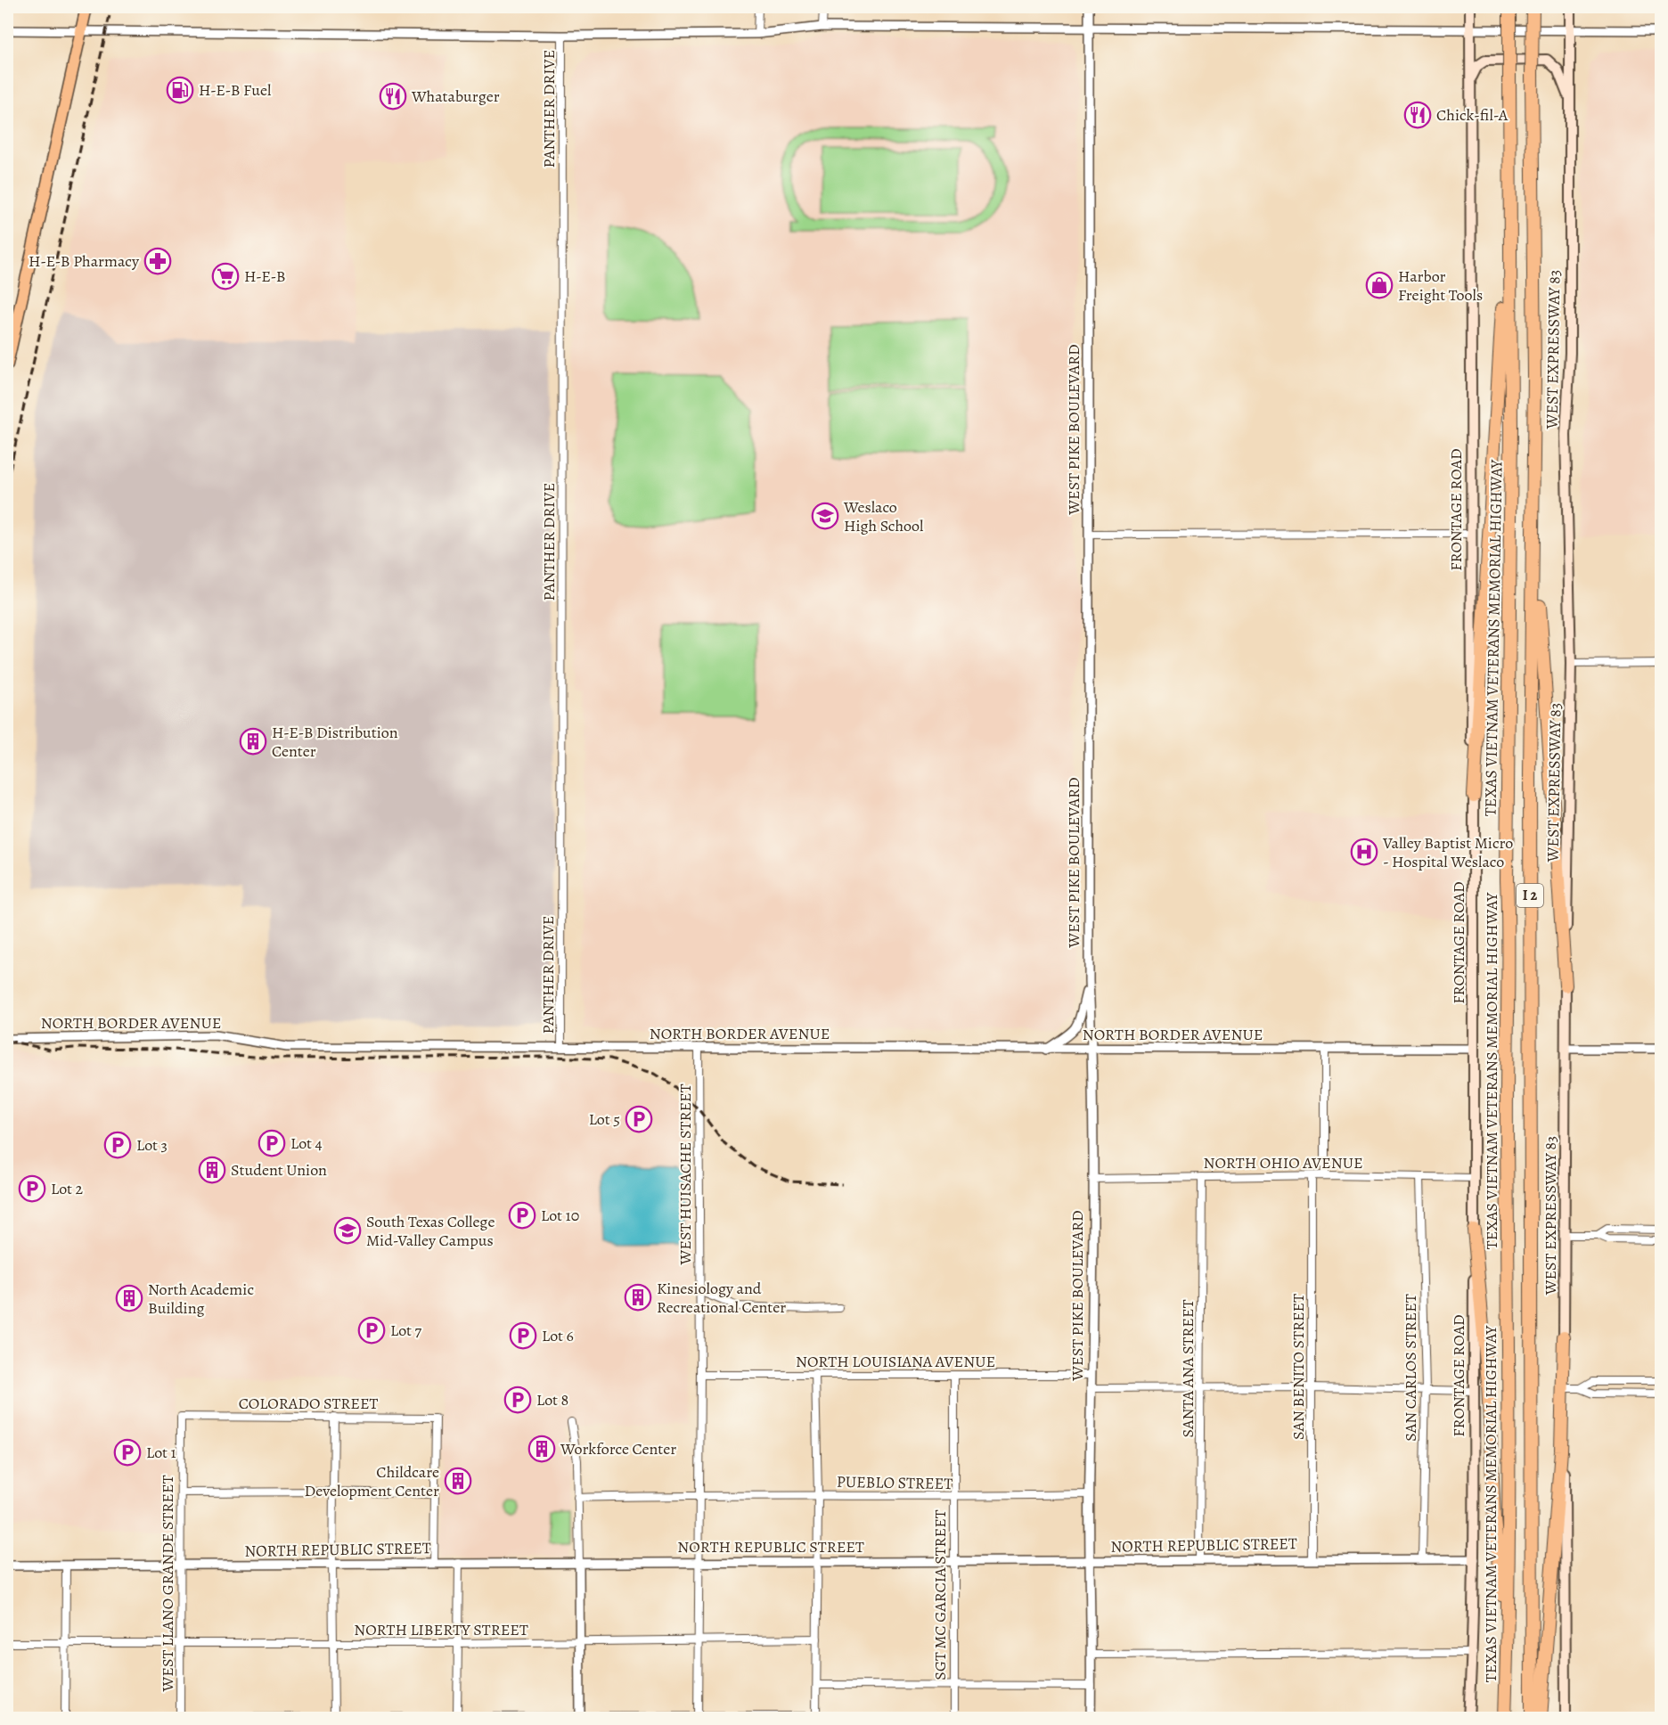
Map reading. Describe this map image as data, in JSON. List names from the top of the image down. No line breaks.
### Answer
{"streets":{"highway":["TEXAS VIETNAM VETERANS MEMORIAL HIGHWAY","I 2"],"main road":["WEST EXPRESSWAY 83","FRONTAGE ROAD"],"street":["PANTHER DRIVE","WEST PIKE BOULEVARD","NORTH BORDER AVENUE","NORTH OHIO AVENUE","WEST HUISACHE STREET","NORTH LOUISIANA AVENUE","SAN BENITO STREET","SAN CARLOS STREET","SANTA ANA STREET","COLORADO STREET","PUEBLO STREET","NORTH REPUBLIC STREET","WEST LLANO GRANDE STREET","SGT MC GARCIA STREET","NORTH LIBERTY STREET"]},"crossings":[["PANTHER DRIVE","NORTH BORDER AVENUE"],["WEST PIKE BOULEVARD","NORTH BORDER AVENUE"],["WEST PIKE BOULEVARD","NORTH OHIO AVENUE"],["WEST PIKE BOULEVARD","NORTH LOUISIANA AVENUE"],["WEST PIKE BOULEVARD","PUEBLO STREET"],["WEST PIKE BOULEVARD","NORTH REPUBLIC STREET"],["FRONTAGE ROAD","NORTH BORDER AVENUE"],["FRONTAGE ROAD","NORTH OHIO AVENUE"],["FRONTAGE ROAD","NORTH REPUBLIC STREET"],["NORTH BORDER AVENUE","WEST HUISACHE STREET"],["NORTH OHIO AVENUE","SAN BENITO STREET"],["NORTH OHIO AVENUE","SAN CARLOS STREET"],["NORTH OHIO AVENUE","SANTA ANA STREET"],["WEST HUISACHE STREET","NORTH LOUISIANA AVENUE"],["WEST HUISACHE STREET","PUEBLO STREET"],["WEST HUISACHE STREET","NORTH REPUBLIC STREET"],["WEST HUISACHE STREET","NORTH LIBERTY STREET"],["NORTH LOUISIANA AVENUE","SGT MC GARCIA STREET"],["SAN BENITO STREET","NORTH REPUBLIC STREET"],["SAN CARLOS STREET","NORTH REPUBLIC STREET"],["SANTA ANA STREET","NORTH REPUBLIC STREET"],["COLORADO STREET","WEST LLANO GRANDE STREET"],["PUEBLO STREET","SGT MC GARCIA STREET"],["NORTH REPUBLIC STREET","WEST LLANO GRANDE STREET"],["NORTH REPUBLIC STREET","SGT MC GARCIA STREET"],["WEST LLANO GRANDE STREET","NORTH LIBERTY STREET"]],"places":{"fuel station":["H-E-B Fuel"],"restaurant":["Whataburger","Chick-fil-A"],"pharmacy":["H-E-B Pharmacy"],"supermarket":["H-E-B"],"shop":["Harbor Freight Tools"],"school or university":["Weslaco High School","South Texas College Mid-Valley Campus"],"building":["H-E-B Distribution Center","Student Union","Kinesiology and Recreational Center","North Academic Building","Workforce Center","Childcare Development Center"],"hospital":["Valley Baptist Micro - Hospital Weslaco"],"parking":["Lot 5","Lot 4","Lot 3","Lot 2","Lot 10","Lot 7","Lot 6","Lot 8","Lot 1"]}}
